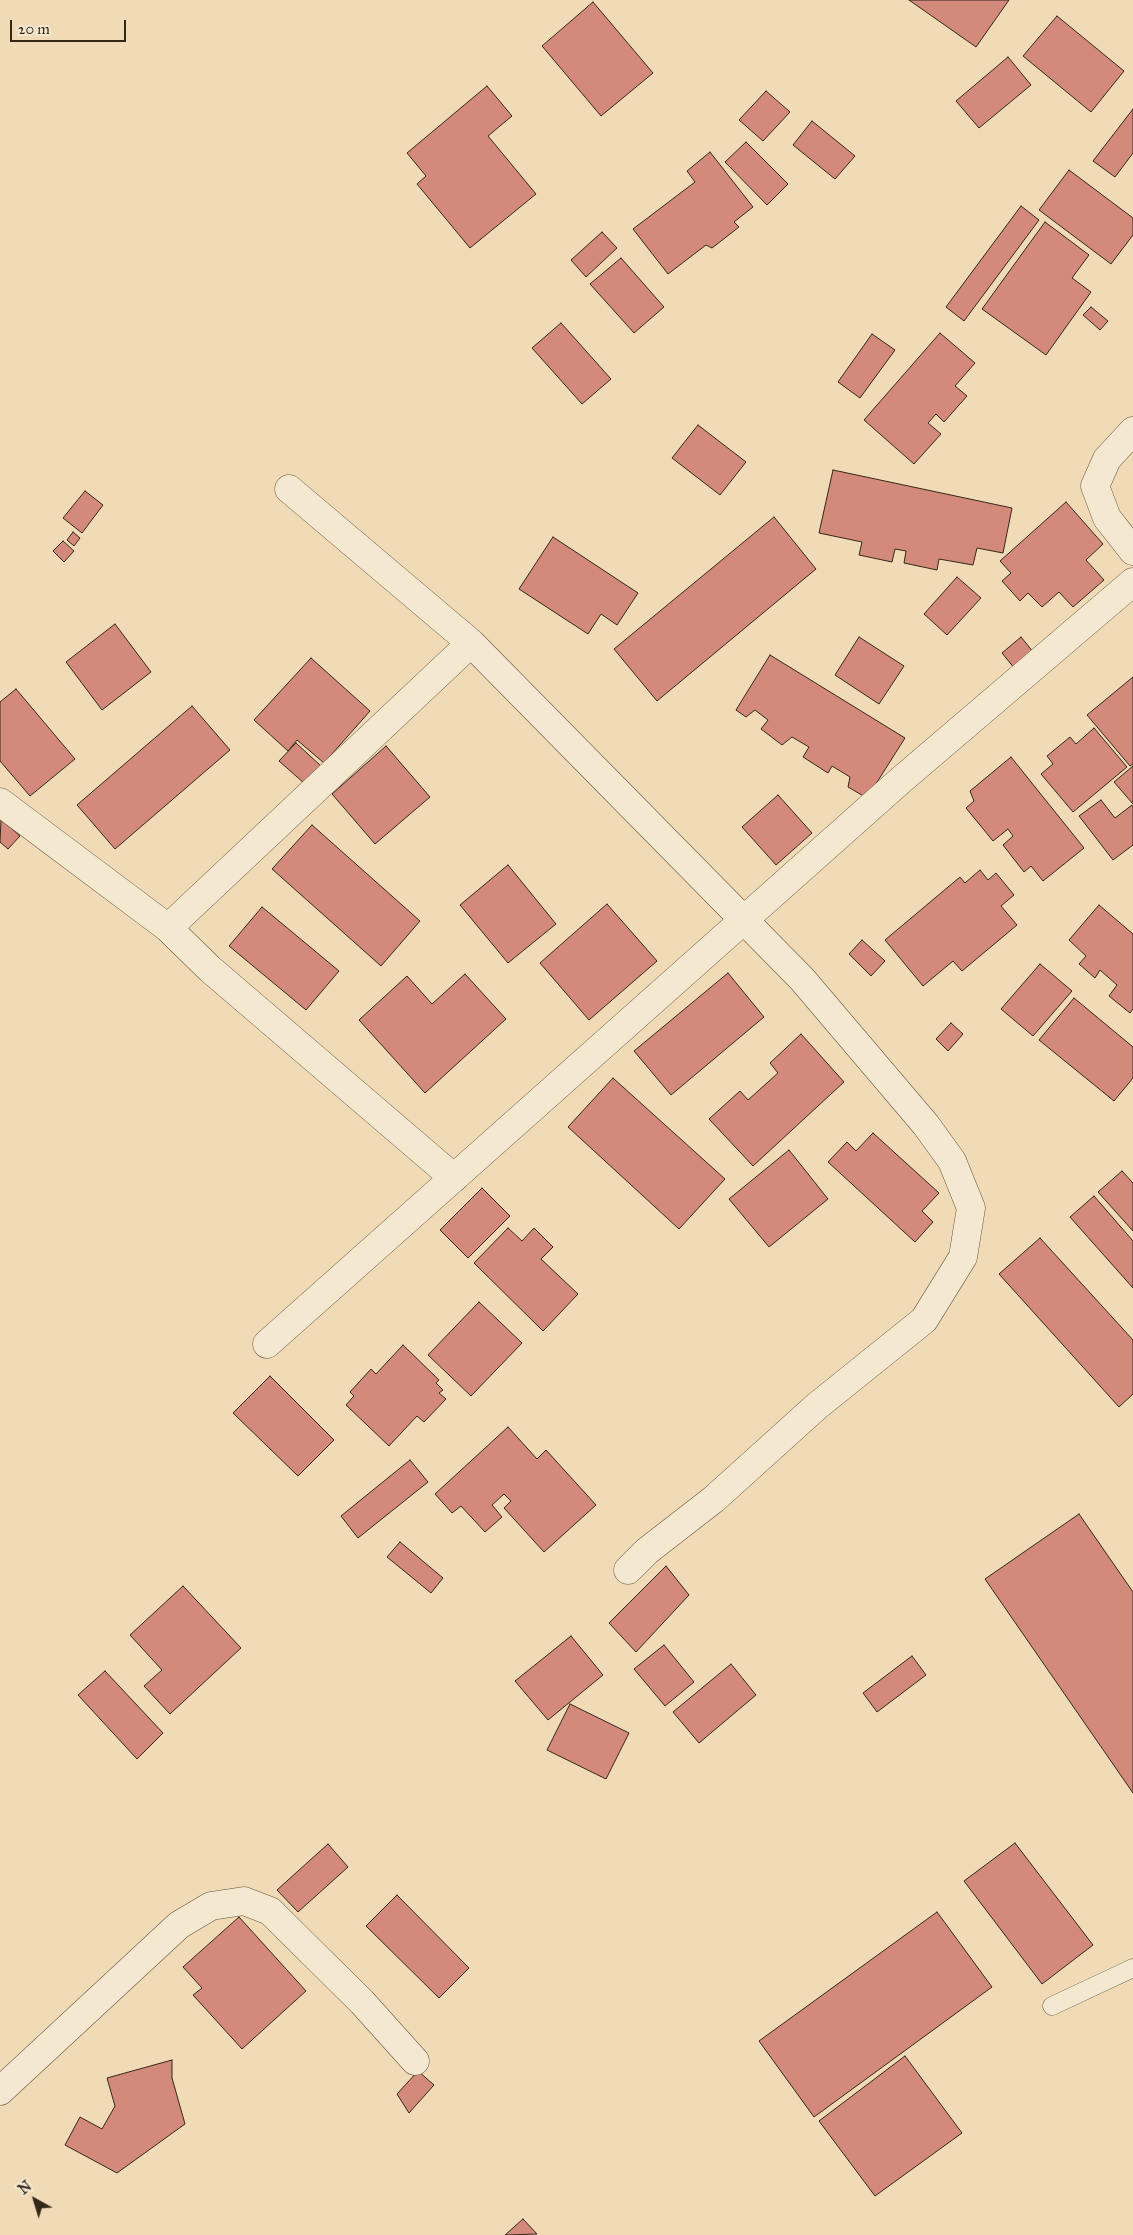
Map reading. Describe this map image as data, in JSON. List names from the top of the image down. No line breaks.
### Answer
{"scale_bar":"20 m","north":"top left"}
